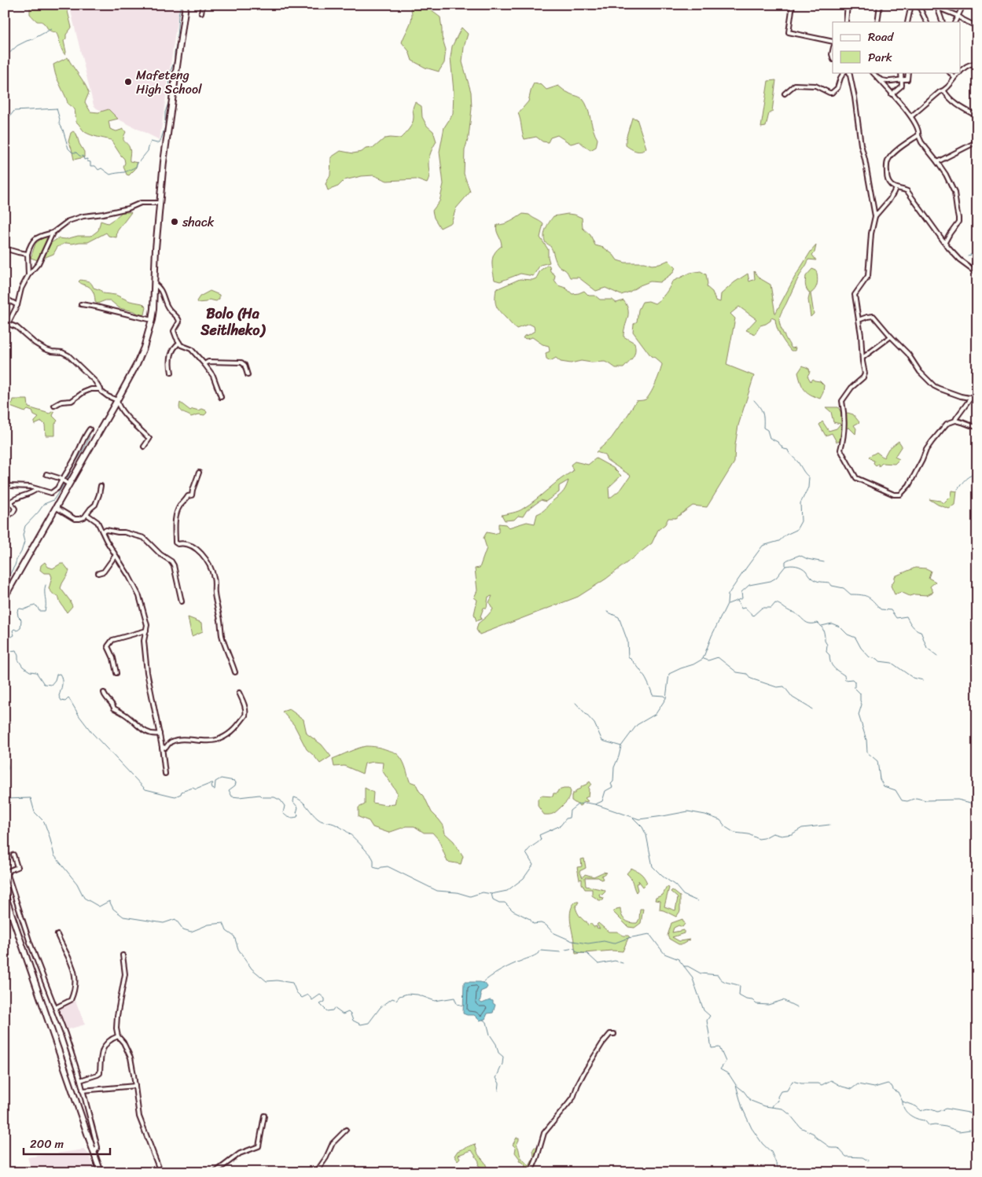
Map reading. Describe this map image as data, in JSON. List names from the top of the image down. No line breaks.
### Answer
{"districts":["Bolo (Ha Seitlheko)"],"places":["Mafeteng High School","shack"],"legend":["Road","Park"],"scale_bar":"200 m"}
